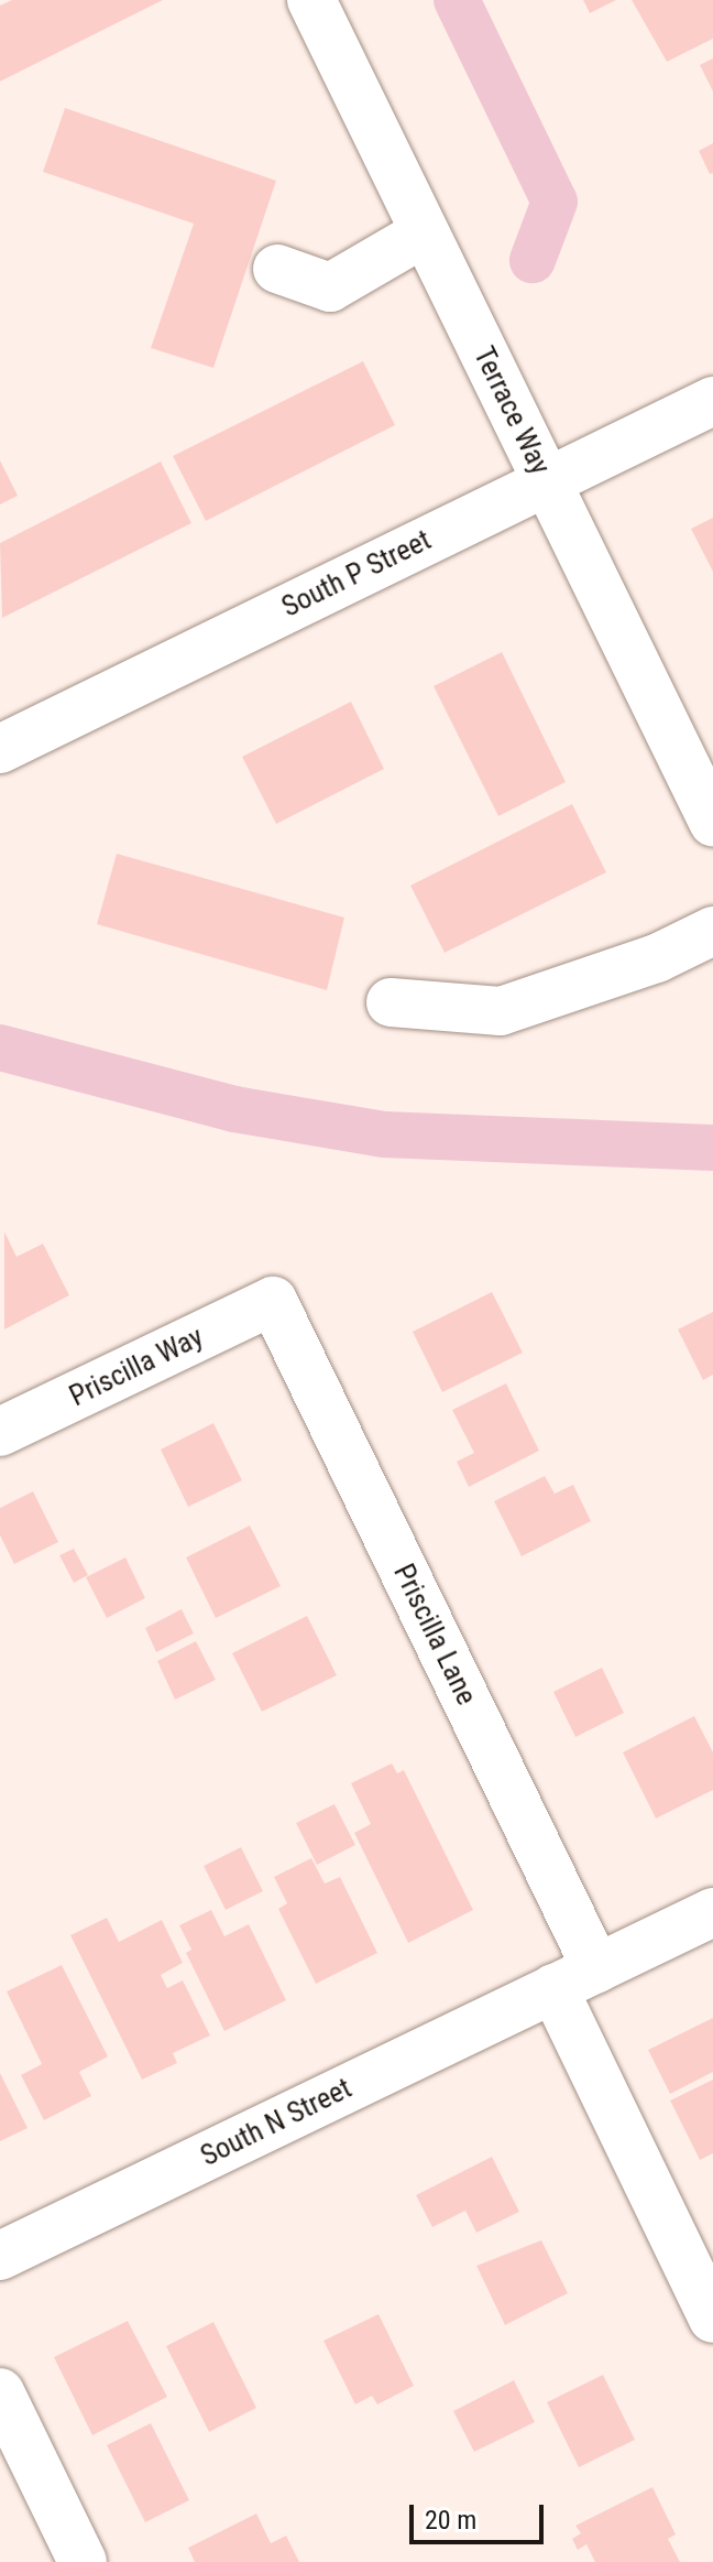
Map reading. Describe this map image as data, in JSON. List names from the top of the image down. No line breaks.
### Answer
{"streets":{"street":["Terrace Way","South P Street","Priscilla Way","Priscilla Lane","South N Street"]},"crossings":[["Terrace Way","South P Street"],["Priscilla Way","Priscilla Lane"],["Priscilla Lane","South N Street"]],"scale_bar":"20 m"}
